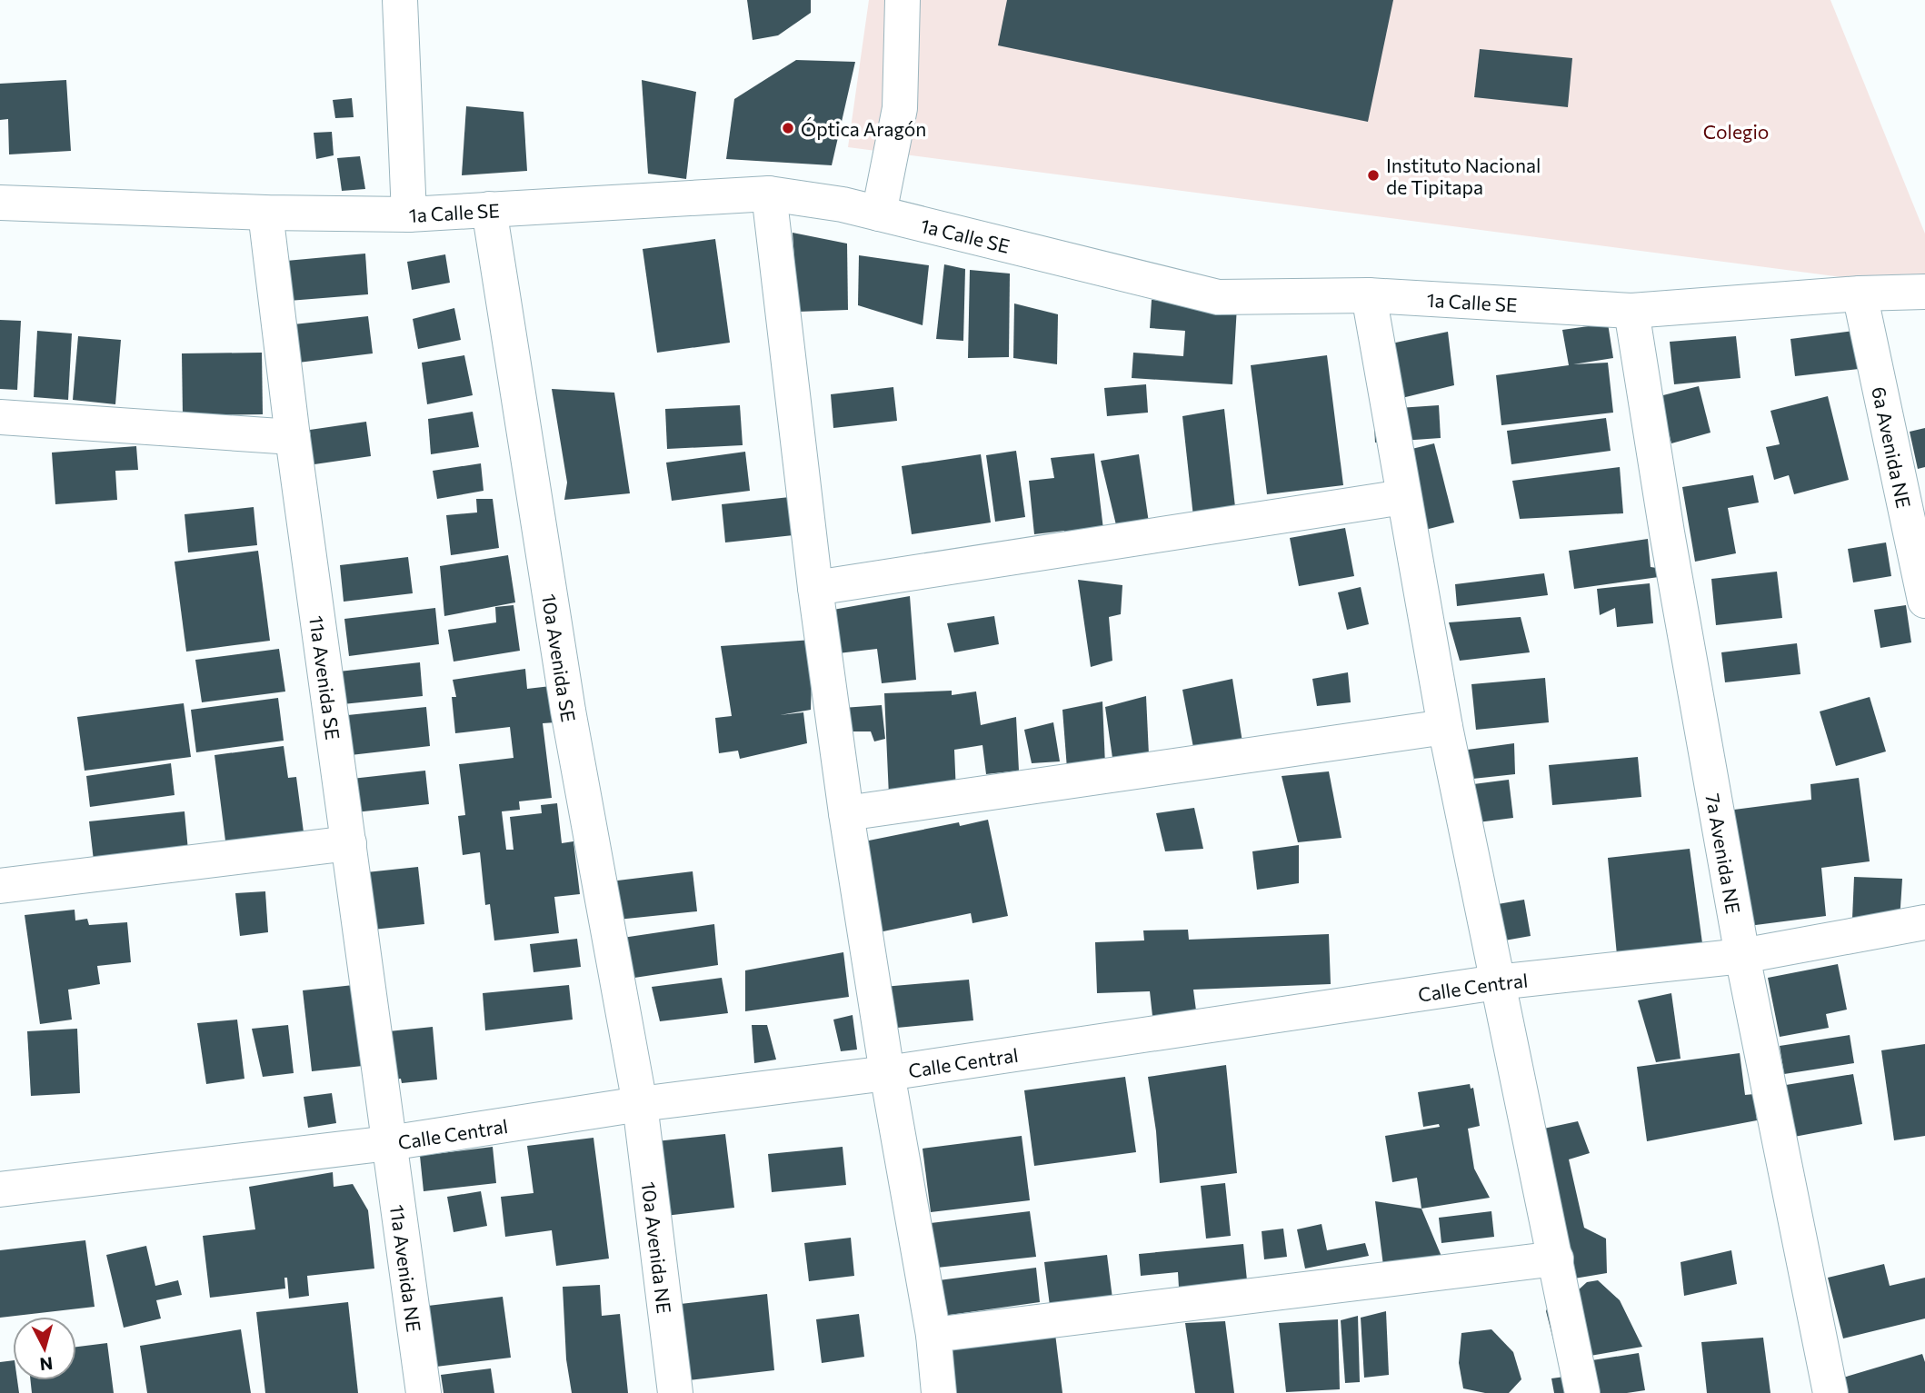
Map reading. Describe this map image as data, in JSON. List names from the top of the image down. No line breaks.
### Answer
{"streets":{"street":["1a Calle SE","6a Avenida NE","10a Avenida SE","11a Avenida SE","7a Avenida NE","Calle Central","10a Avenida NE","11a Avenida NE"]},"crossings":[["1a Calle SE","6a Avenida NE"],["1a Calle SE","10a Avenida SE"],["1a Calle SE","11a Avenida SE"],["1a Calle SE","7a Avenida NE"],["10a Avenida SE","Calle Central"],["10a Avenida SE","10a Avenida NE"],["11a Avenida SE","Calle Central"],["11a Avenida SE","11a Avenida NE"],["7a Avenida NE","Calle Central"],["Calle Central","10a Avenida NE"],["Calle Central","11a Avenida NE"]],"parks":["Colegio"],"places":["Óptica Aragón","Instituto Nacional de Tipitapa"],"north":"bottom"}
